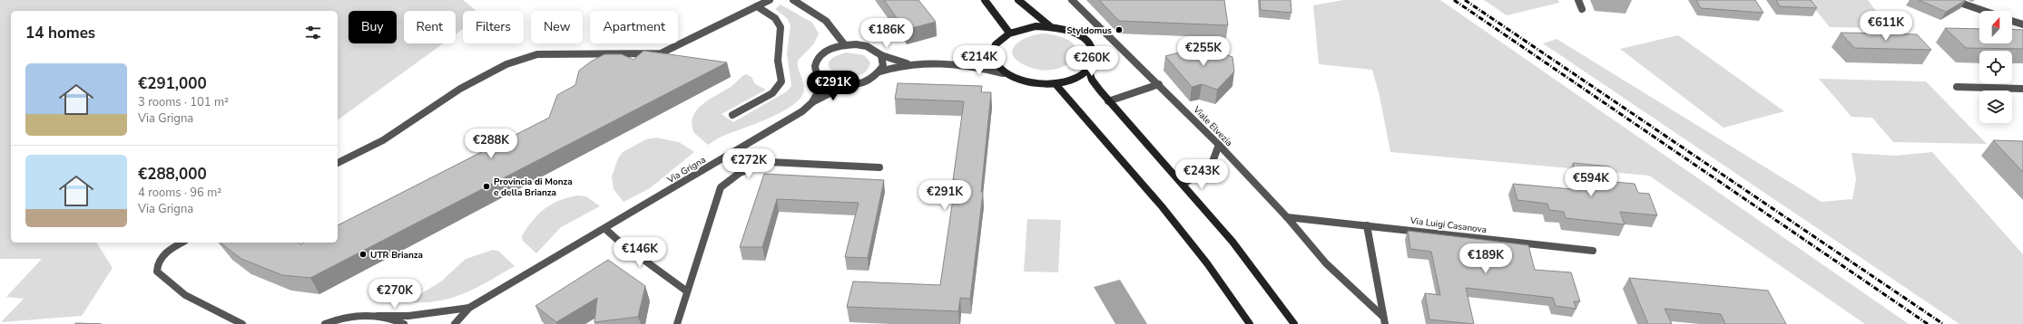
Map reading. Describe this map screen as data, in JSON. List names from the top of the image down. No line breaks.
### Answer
{"streets":{"street":["Viale Elvezia","Via Grigna","Via Luigi Casanova"]},"crossings":[["Viale Elvezia","Via Luigi Casanova"]],"places":["Styldomus","Provincia di Monza e della Brianza","UTR Brianza"],"north":"top","page":{"price":["€611K","€186K","€255K","€214K","€260K","€291K","€288K","€272K","€243K","€594K","€291K","€146K","€189K","€270K"],"chip":["Buy","Rent","Filters","New","Apartment"],"heading":"14 homes","list":[{"name":"€291,000","note":"3 rooms · 101 m² · Via Grigna"},{"name":"€288,000","note":"4 rooms · 96 m² · Via Grigna"}]}}
